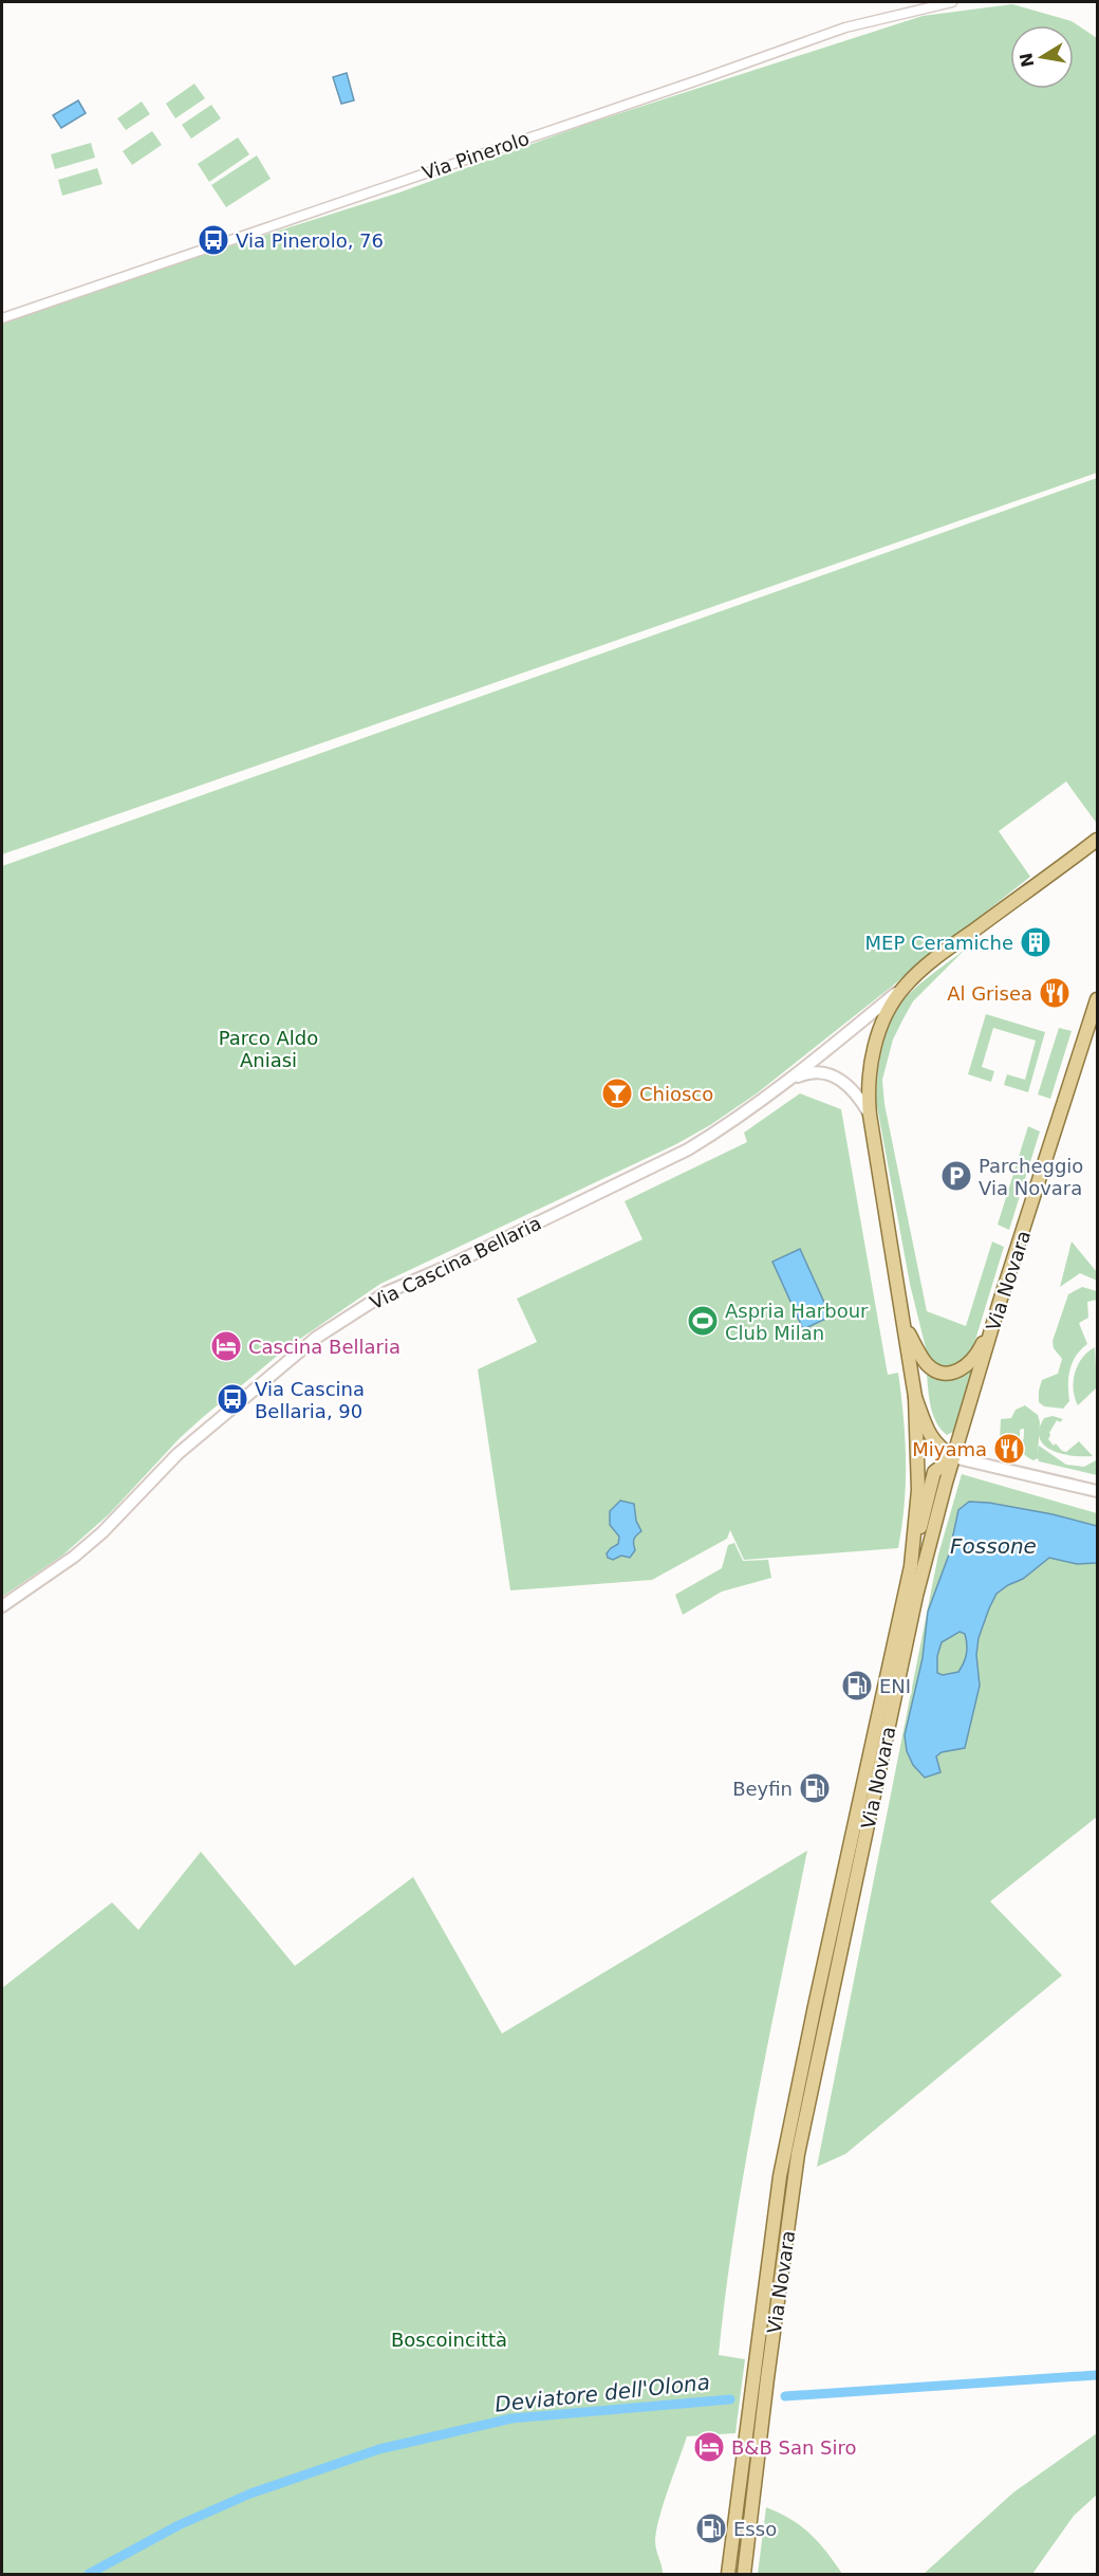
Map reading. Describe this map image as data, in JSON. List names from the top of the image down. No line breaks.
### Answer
{"streets":{"main road":["Via Cascina Bellaria","Via Novara"],"street":["Via Pinerolo"]},"crossings":[["Via Cascina Bellaria","Via Novara"]],"water":["Fossone","Deviatore dell'Olona"],"parks":["Parco Aldo Aniasi","Boscoincittà"],"places":{"bus stop":["Via Pinerolo, 76","Via Cascina Bellaria, 90"],"building":["MEP Ceramiche"],"restaurant":["Al Grisea","Miyama"],"bar":["Chiosco"],"parking":["Parcheggio Via Novara"],"sports":["Aspria Harbour Club Milan"],"hotel":["Cascina Bellaria","B&B San Siro"],"fuel station":["ENI","Beyfin","Esso"]},"north":"left"}
